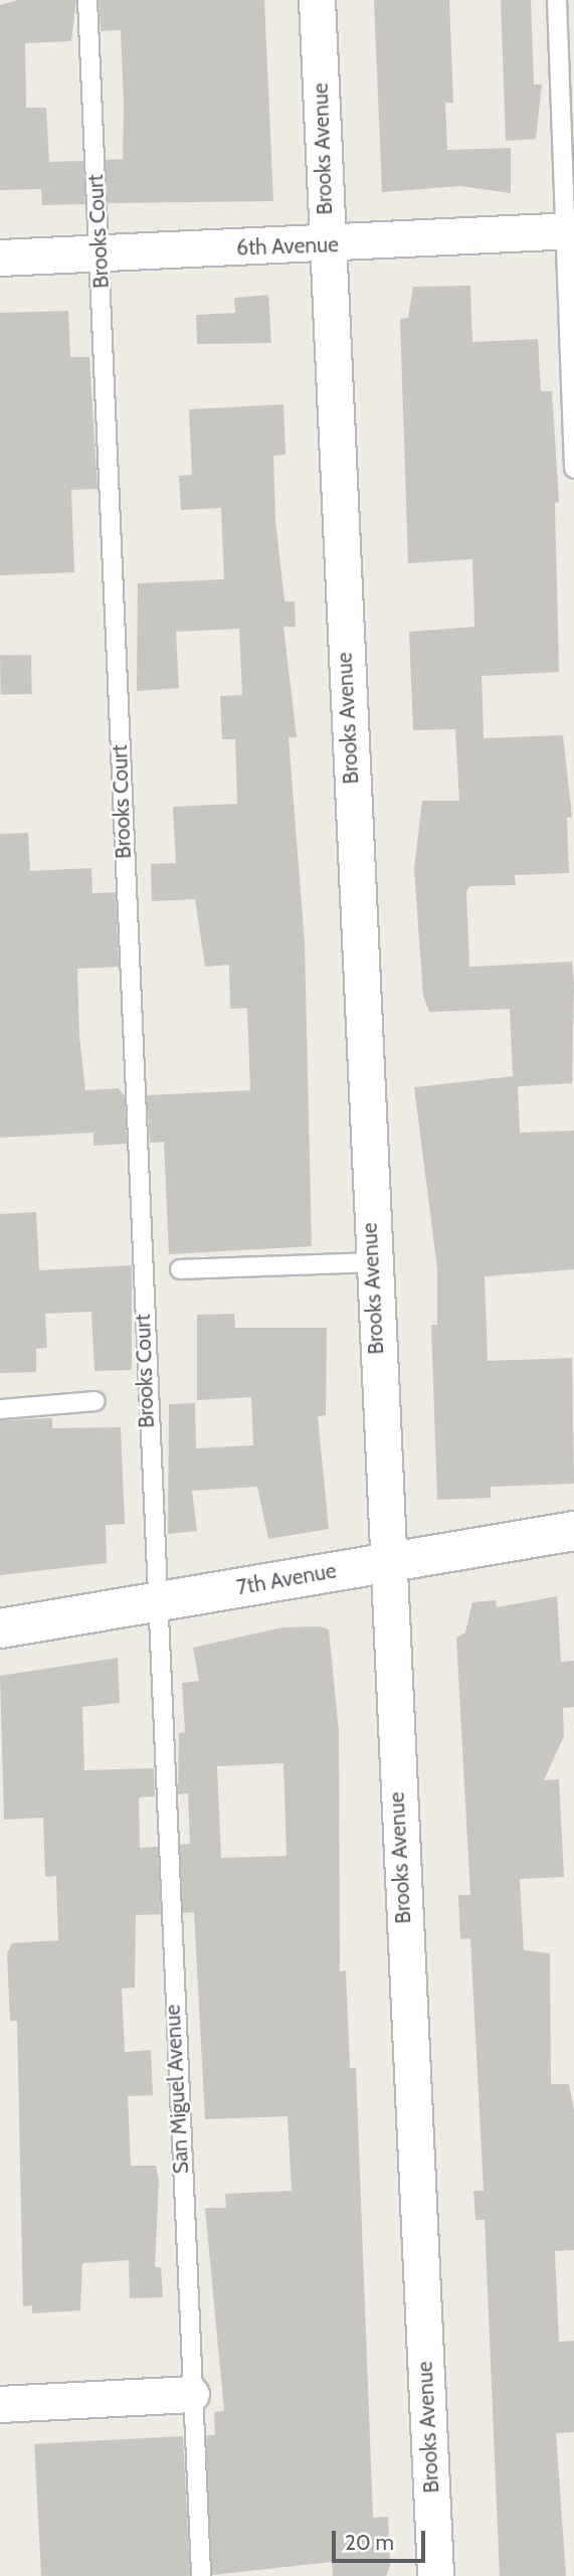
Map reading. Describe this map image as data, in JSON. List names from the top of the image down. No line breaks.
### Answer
{"streets":{"street":["Brooks Avenue","6th Avenue","7th Avenue"],"lane":["Brooks Court","San Miguel Avenue"]},"crossings":[["Brooks Avenue","6th Avenue"],["Brooks Avenue","7th Avenue"],["Brooks Court","6th Avenue"],["Brooks Court","7th Avenue"],["Brooks Court","San Miguel Avenue"],["7th Avenue","San Miguel Avenue"]],"scale_bar":"20 m"}
